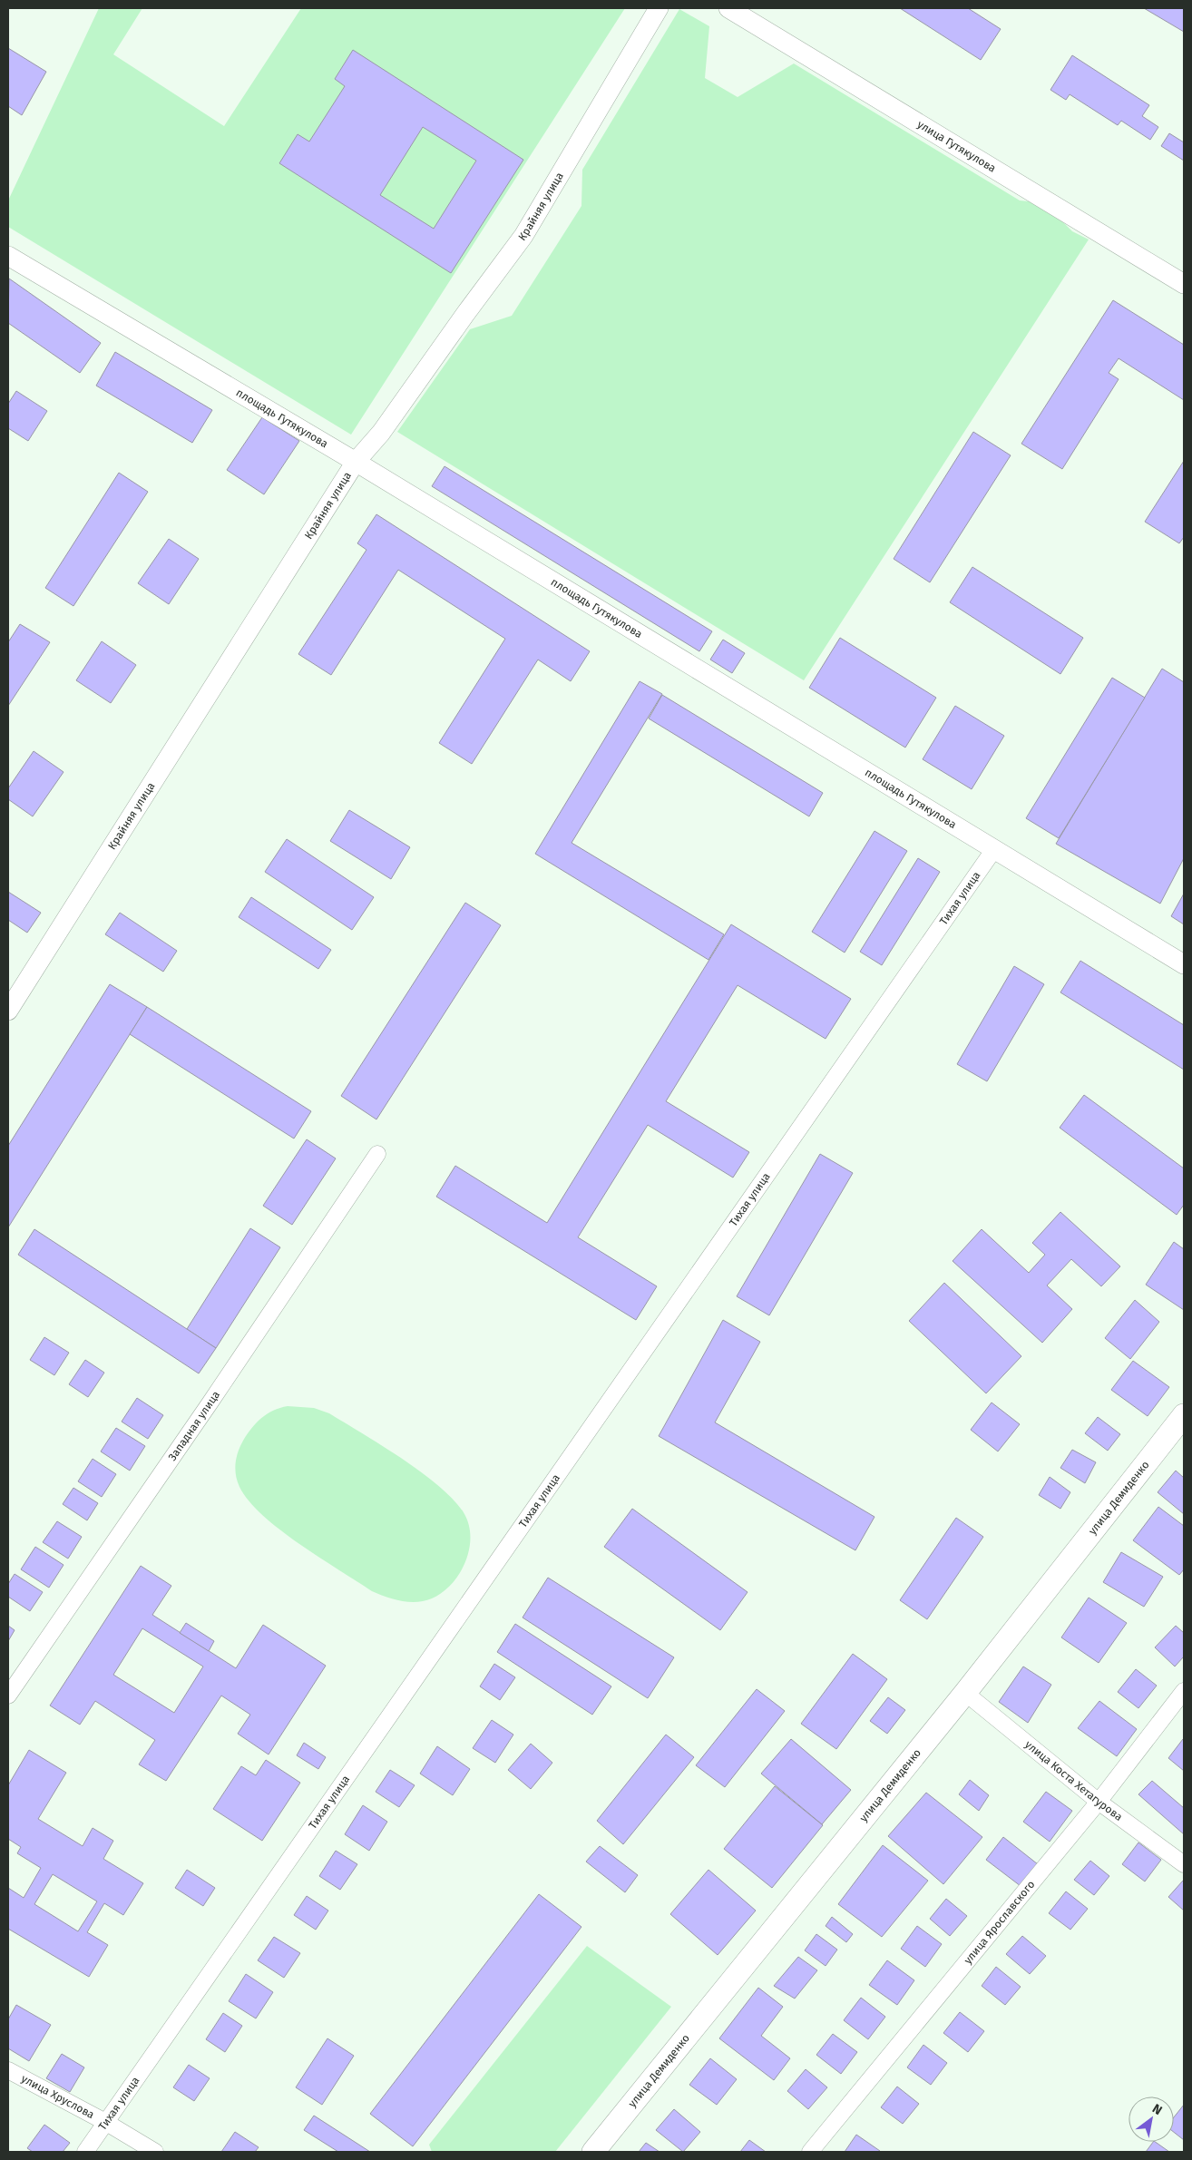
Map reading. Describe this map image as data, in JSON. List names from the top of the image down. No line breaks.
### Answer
{"streets":{"main road":["улица Демиденко"],"street":["улица Гутякулова","Крайняя улица","площадь Гутякулова","Тихая улица","Западная улица","улица Коста Хетагурова","улица Ярославского","улица Хруслова"]},"crossings":[["Крайняя улица","площадь Гутякулова"],["площадь Гутякулова","Тихая улица"],["Тихая улица","улица Хруслова"],["улица Демиденко","улица Коста Хетагурова"],["улица Коста Хетагурова","улица Ярославского"]],"north":"top right"}
